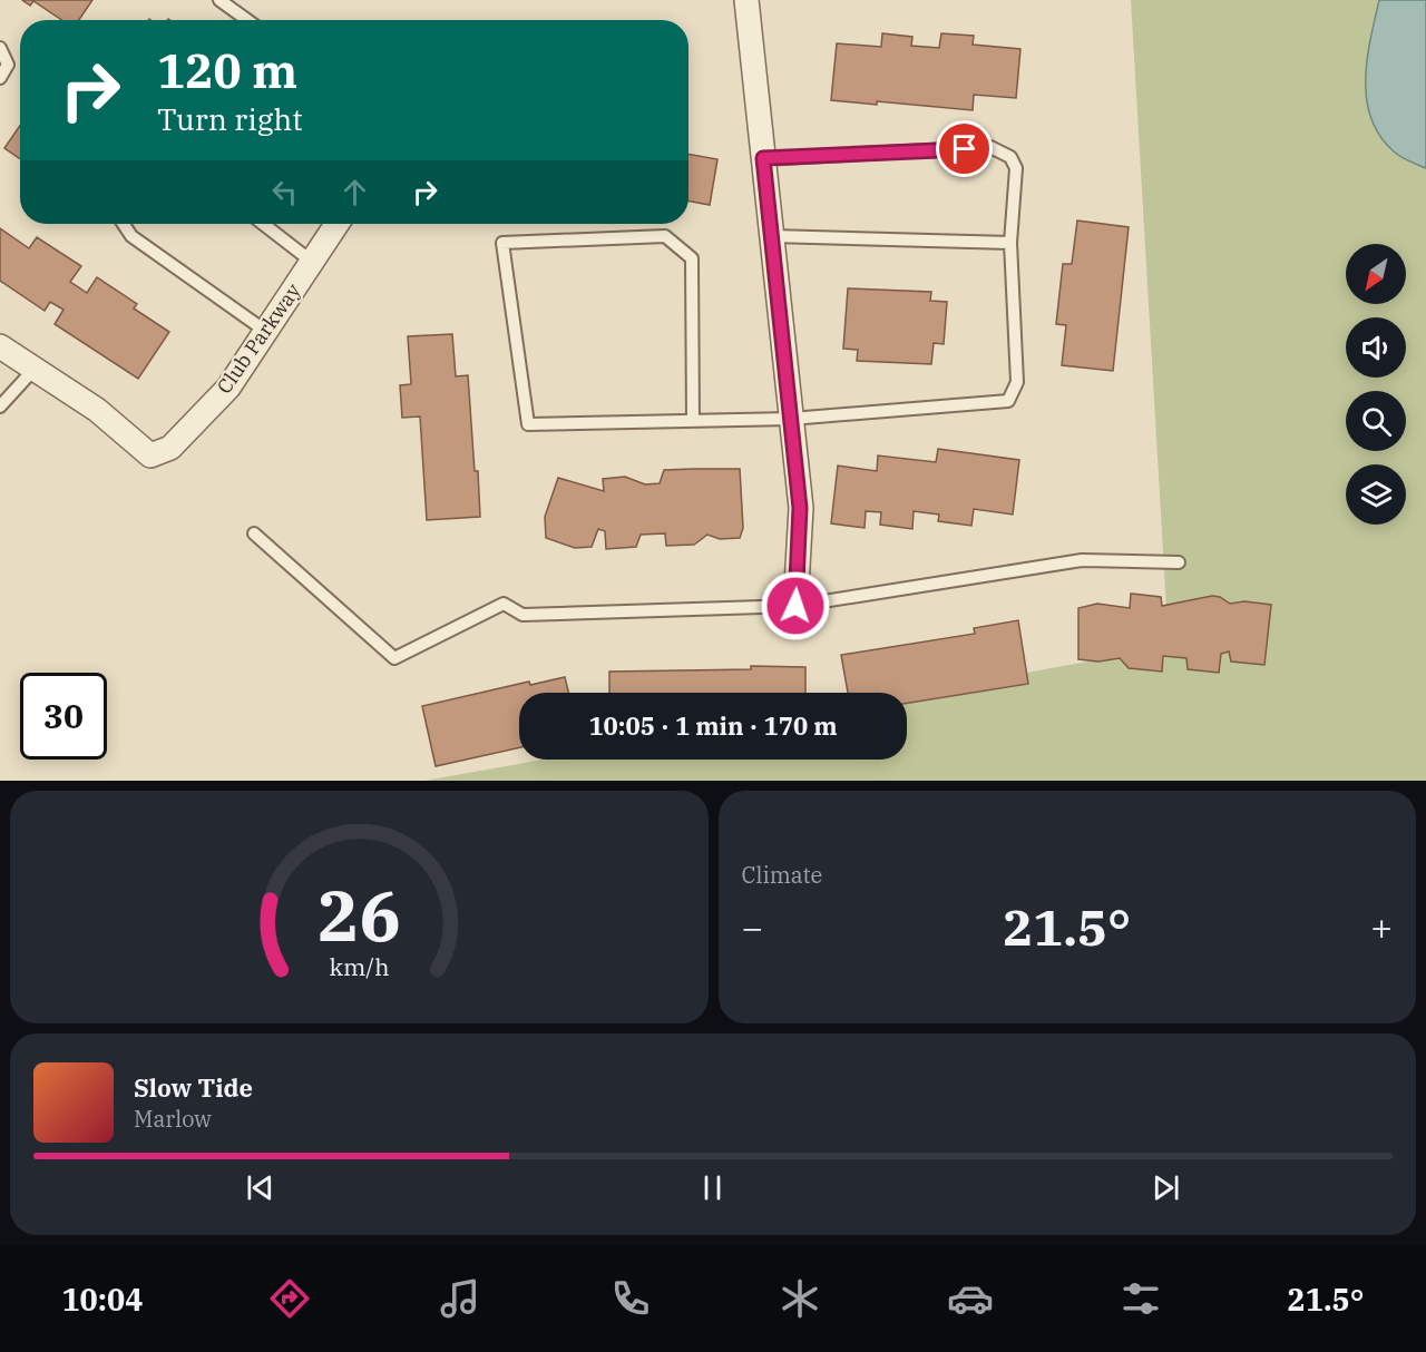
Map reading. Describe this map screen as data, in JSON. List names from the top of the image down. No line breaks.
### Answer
{"streets":{"street":["Club Parkway"]},"north":"bottom left","page":{"turn":["120 m","Turn right"],"limit":"30","trip":"10:05 · 1 min · 170 m","tile":"Climate","heat":["−","21.5°","+"],"song":["Slow Tide","Marlow"],"tabs":["10:04","21.5°"],"gauge":["26","km/h"]}}
